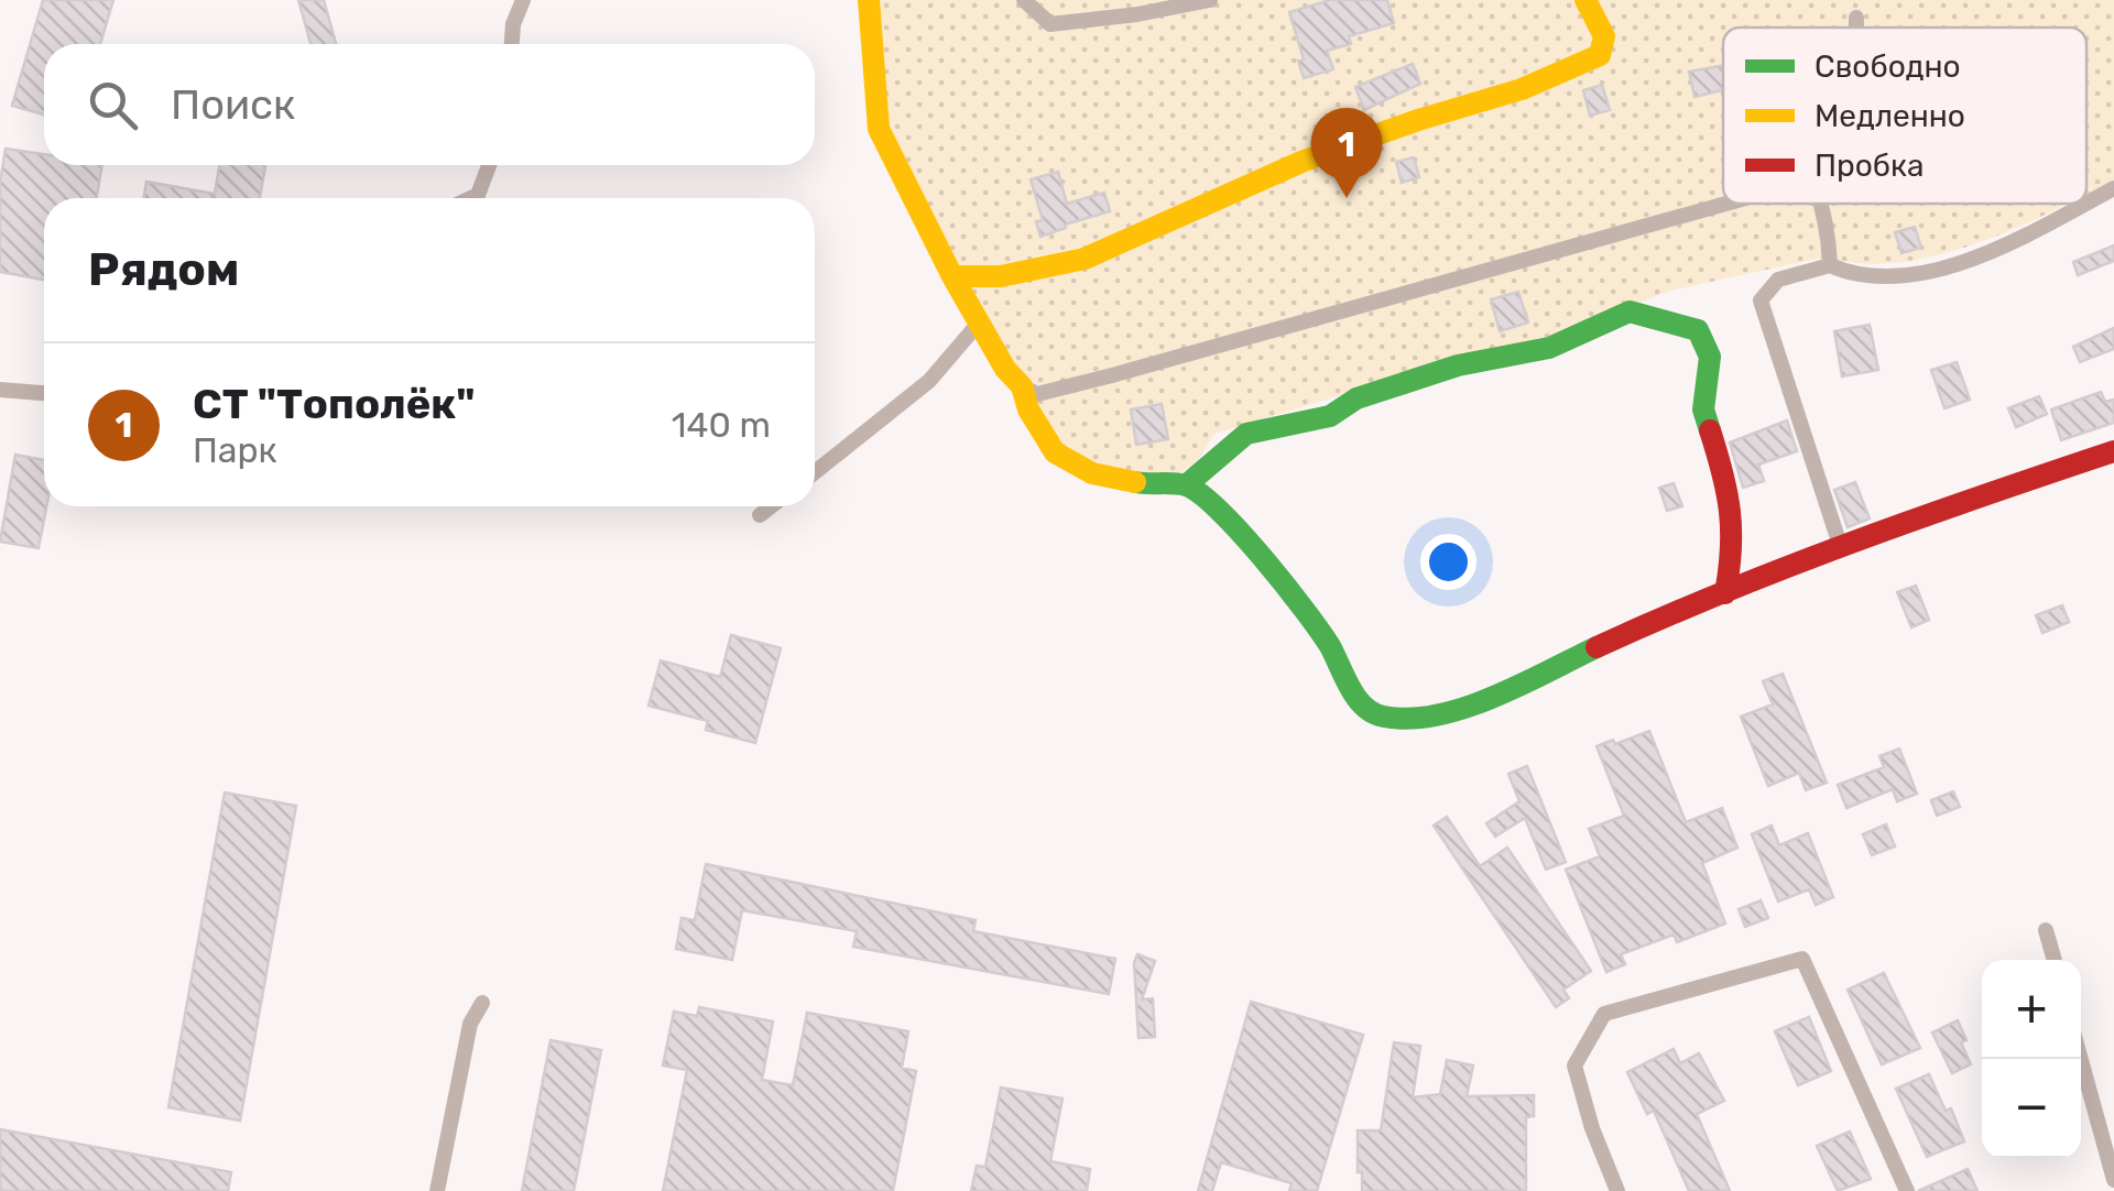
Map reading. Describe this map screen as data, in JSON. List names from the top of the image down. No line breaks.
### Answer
{"legend":["Свободно","Медленно","Пробка"],"page":{"search":"Поиск","pins":"1","heading":"Рядом","list":[{"mark":"1","name":"СТ \"Тополёк\"","note":"Парк","value":"140 m"}],"map_buttons":["+","−"]}}
